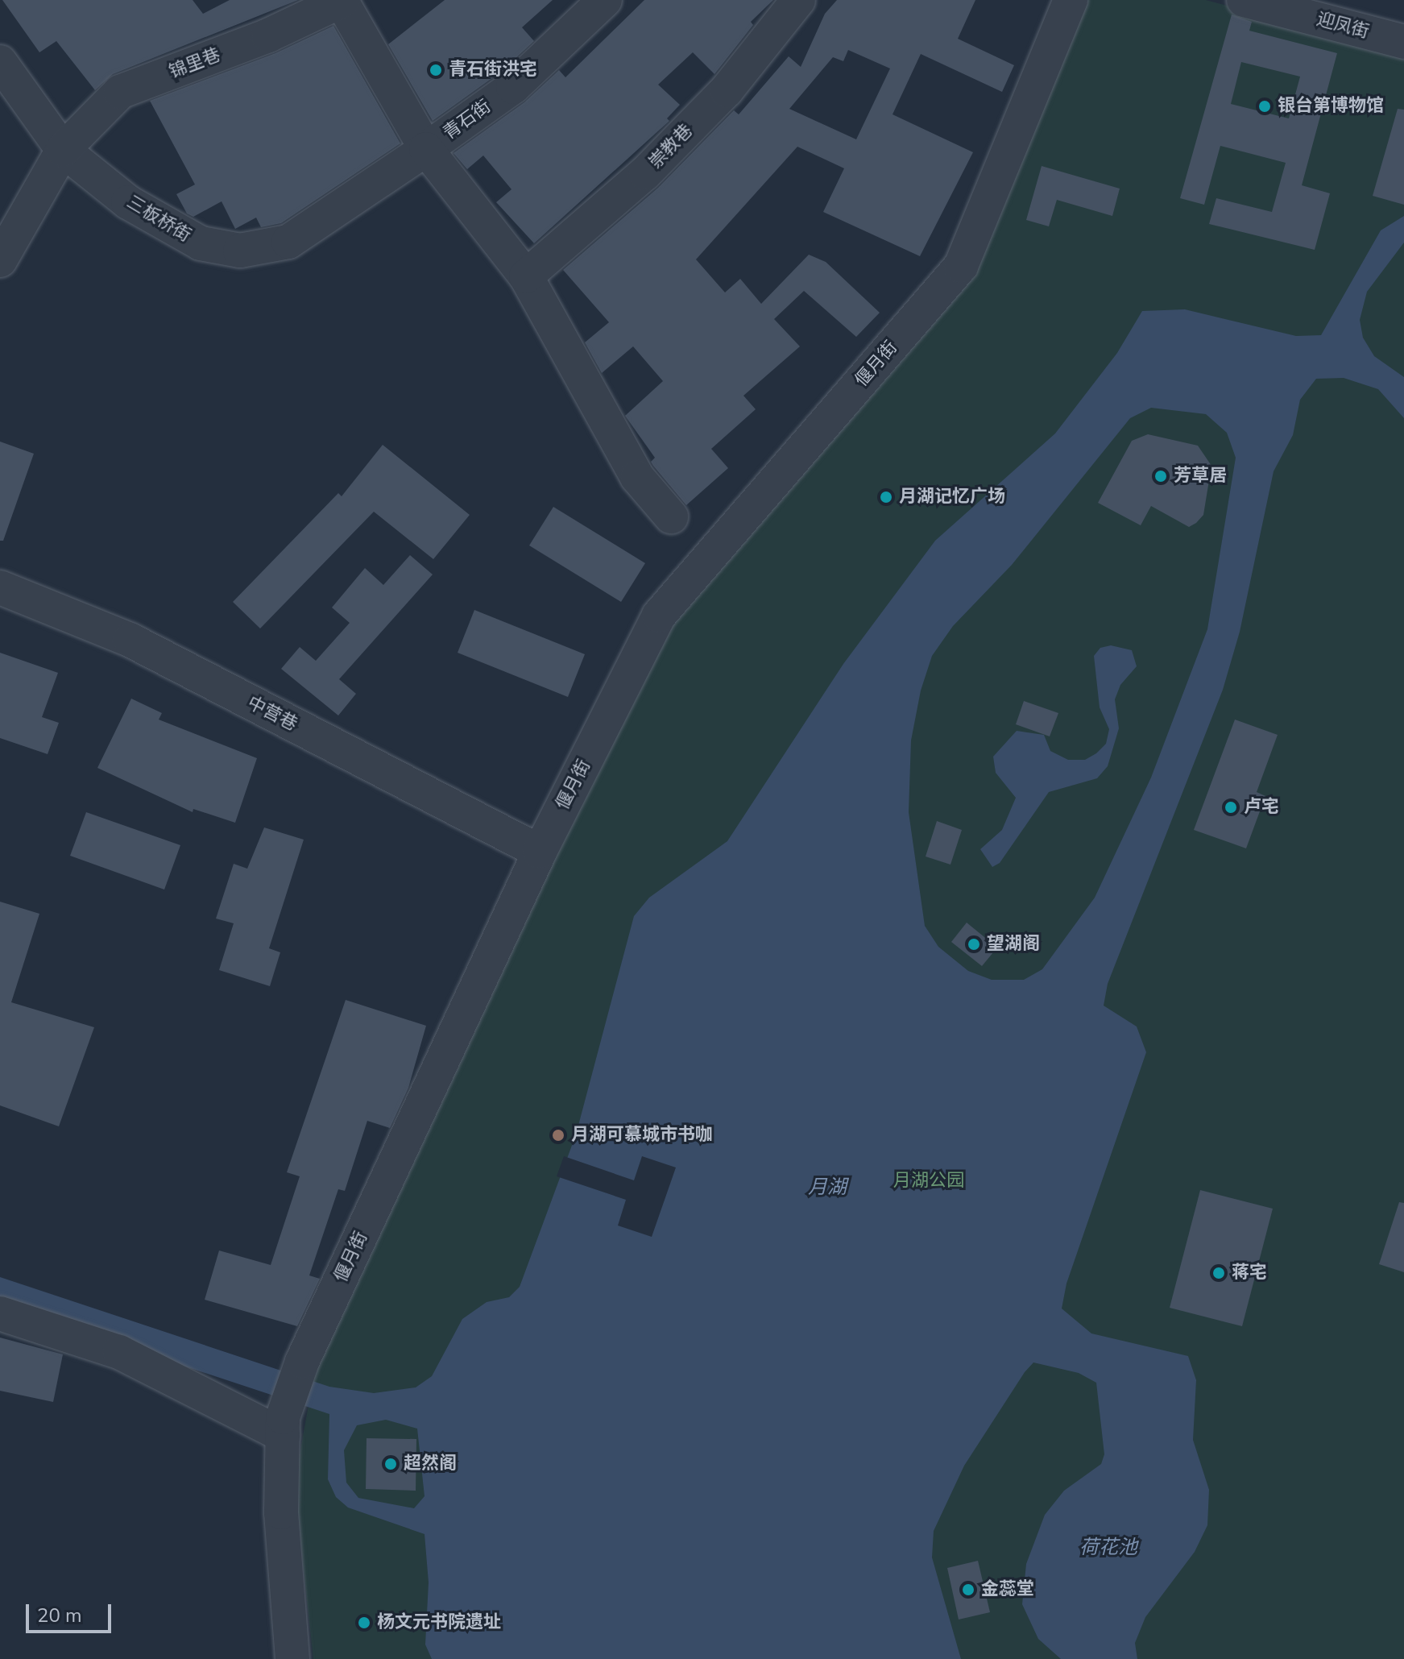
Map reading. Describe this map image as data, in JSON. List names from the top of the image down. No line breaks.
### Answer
{"streets":{"street":["迎凤街","锦里巷","青石街","崇教巷","三板桥街","偃月街","中营巷"]},"crossings":[["锦里巷","青石街"],["锦里巷","三板桥街"],["青石街","三板桥街"],["偃月街","中营巷"]],"water":["月湖","荷花池"],"parks":["月湖公园"],"places":["青石街洪宅","银台第博物馆","芳草居","月湖记忆广场","卢宅","望湖阁","月湖可慕城市书咖","蒋宅","超然阁","金蕊堂","杨文元书院遗址"],"scale_bar":"20 m"}
